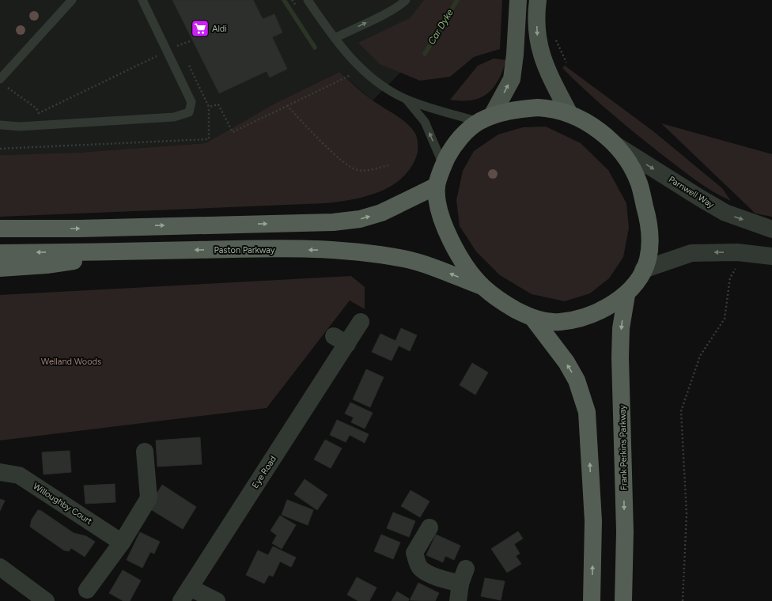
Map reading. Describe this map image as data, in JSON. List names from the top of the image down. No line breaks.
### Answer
{"streets":{"highway":["Paston Parkway","Frank Perkins Parkway"],"street":["Parnwell Way","Eye Road","Willoughby Court"]},"one_way":["Parnwell Way"],"water":["Car Dyke"],"parks":["Welland Woods"],"places":{"supermarket":["Aldi"]}}
